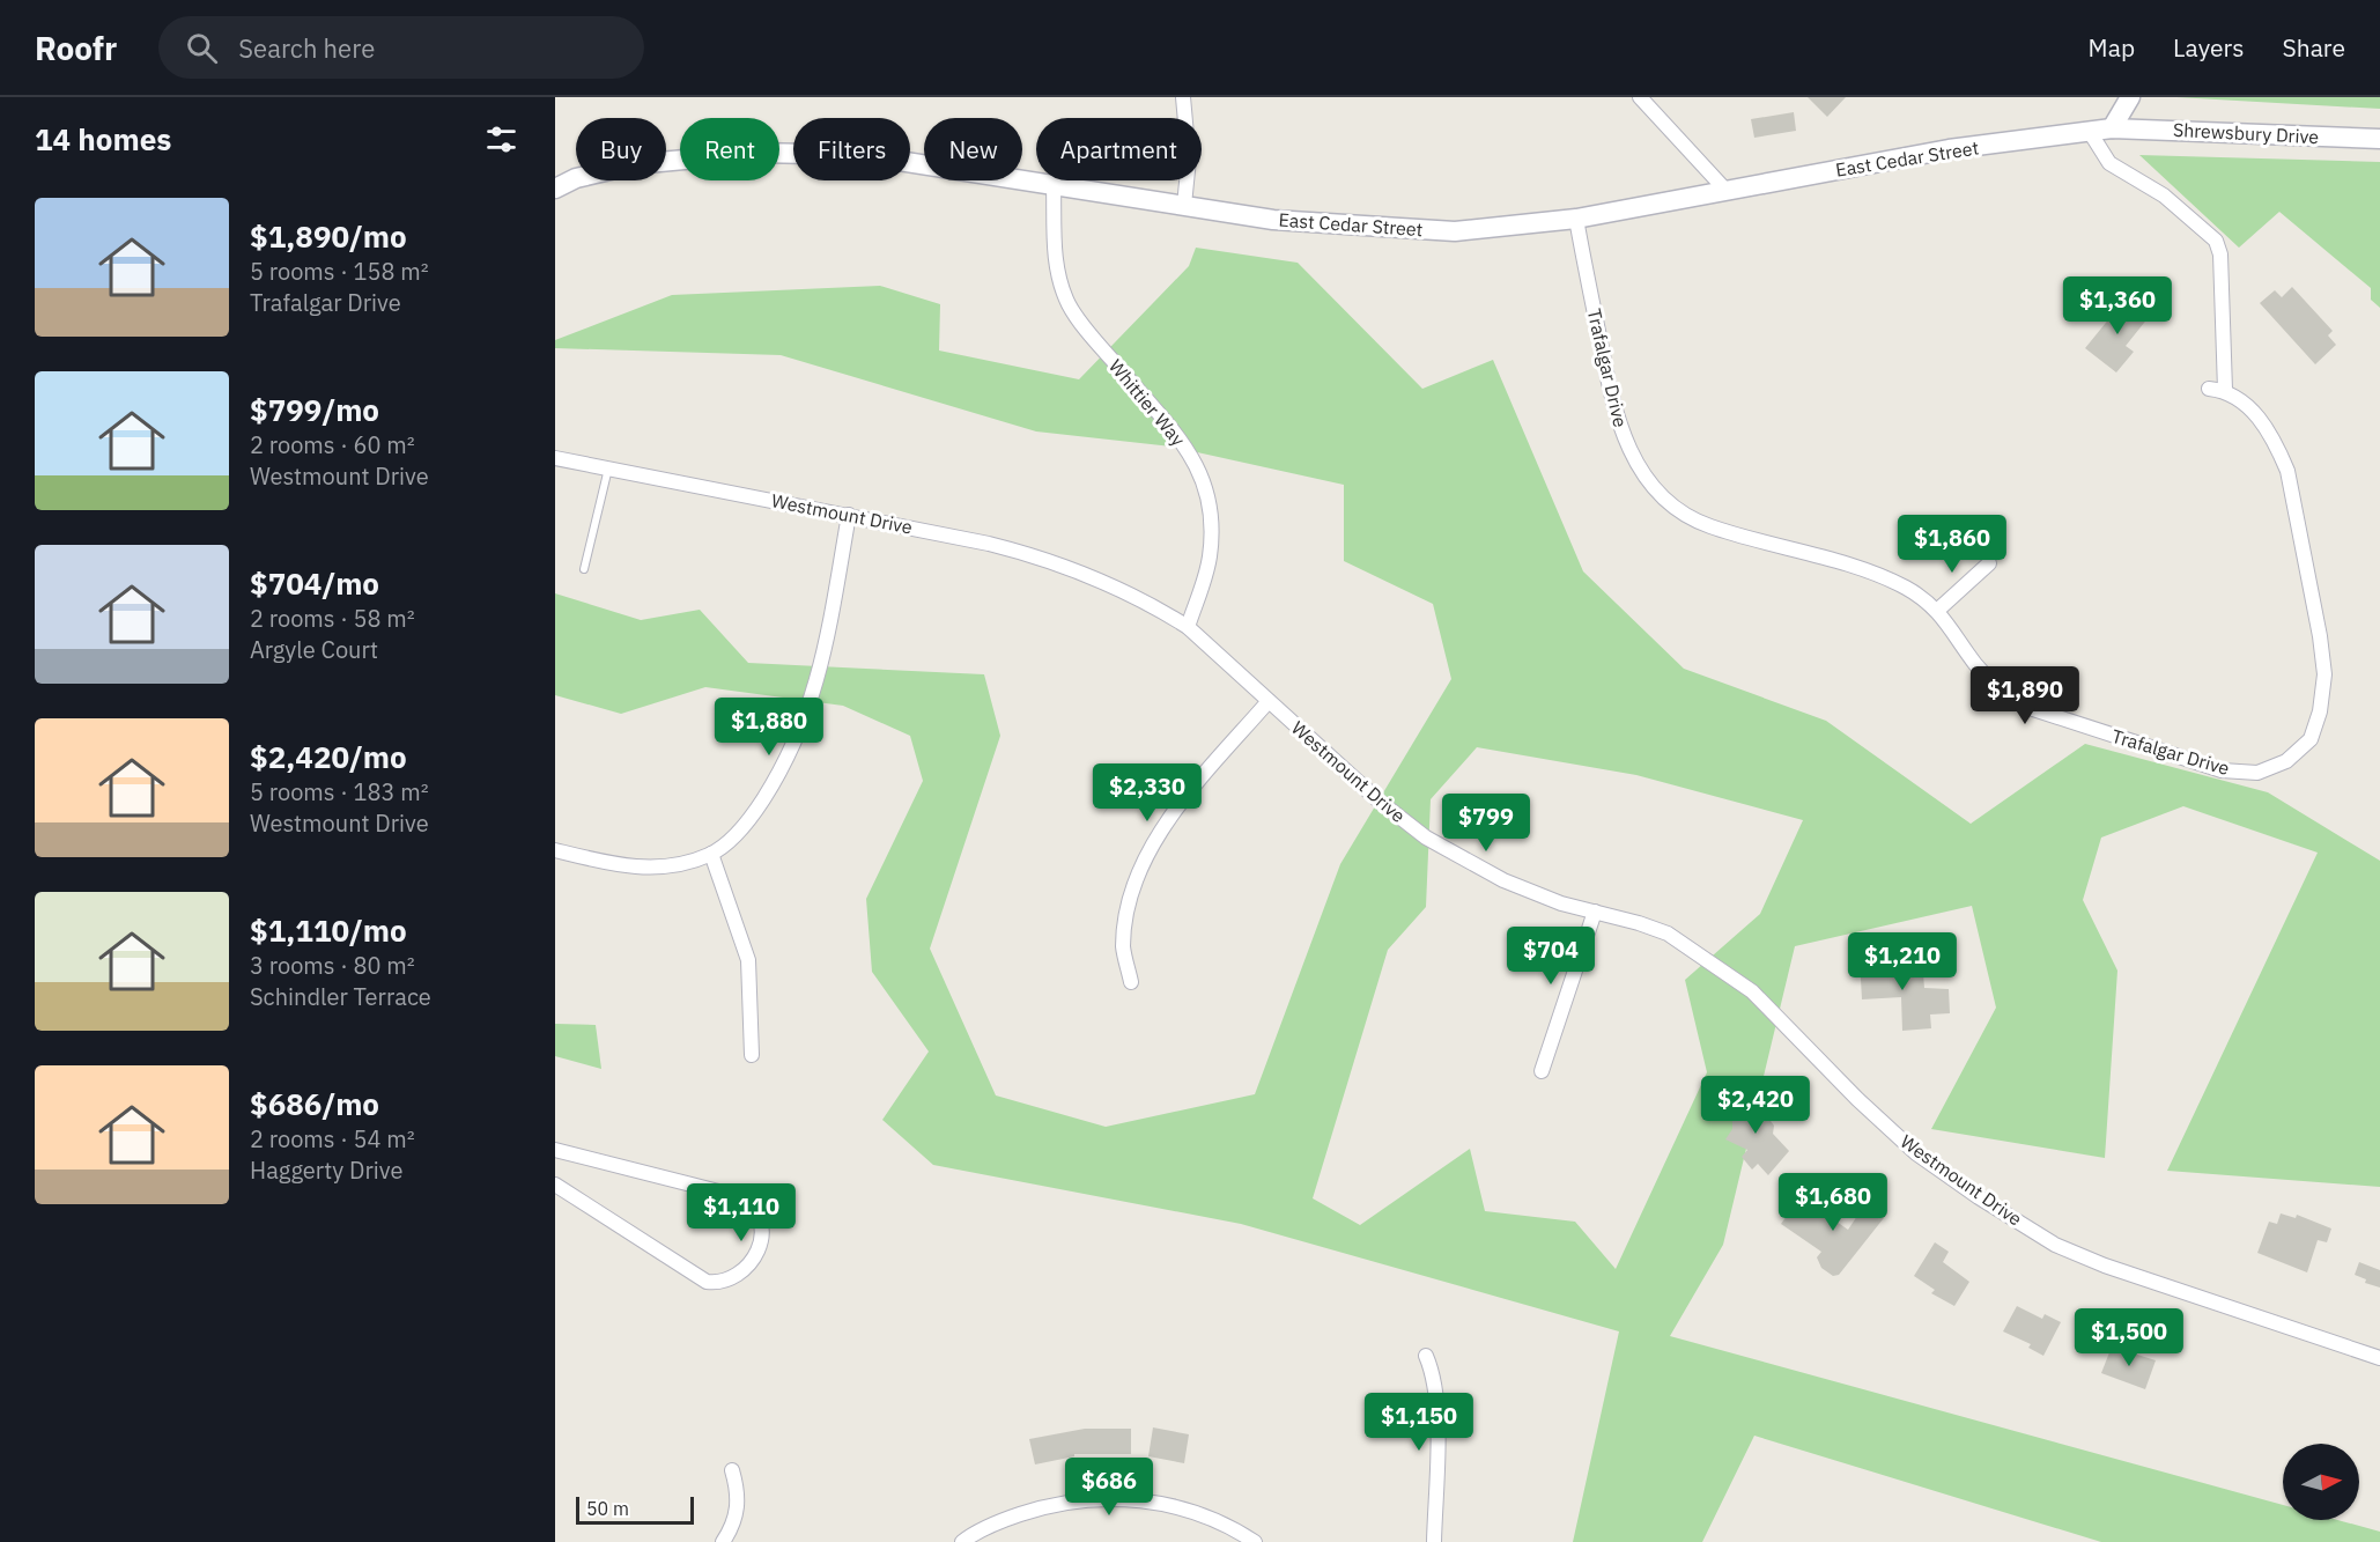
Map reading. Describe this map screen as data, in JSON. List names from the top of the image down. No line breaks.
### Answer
{"streets":{"main road":["Shrewsbury Drive","East Cedar Street"],"street":["Trafalgar Drive","Whittier Way","Westmount Drive"]},"crossings":[["Shrewsbury Drive","East Cedar Street"],["East Cedar Street","Trafalgar Drive"],["East Cedar Street","Whittier Way"],["Whittier Way","Westmount Drive"]],"scale_bar":"50 m","north":"right","page":{"header":"Roofr","search":"Search here","nav":["Map","Layers","Share"],"heading":"14 homes","chip":["Buy","Rent","Filters","New","Apartment"],"list":[{"name":"$1,890/mo","note":"5 rooms · 158 m² · Trafalgar Drive"},{"name":"$799/mo","note":"2 rooms · 60 m² · Westmount Drive"},{"name":"$704/mo","note":"2 rooms · 58 m² · Argyle Court"},{"name":"$2,420/mo","note":"5 rooms · 183 m² · Westmount Drive"},{"name":"$1,110/mo","note":"3 rooms · 80 m² · Schindler Terrace"},{"name":"$686/mo","note":"2 rooms · 54 m² · Haggerty Drive"}],"price":["$1,360","$1,860","$1,890","$1,880","$2,330","$799","$704","$1,210","$2,420","$1,680","$1,110","$1,500","$1,150","$686"],"scale":"50 m"}}
